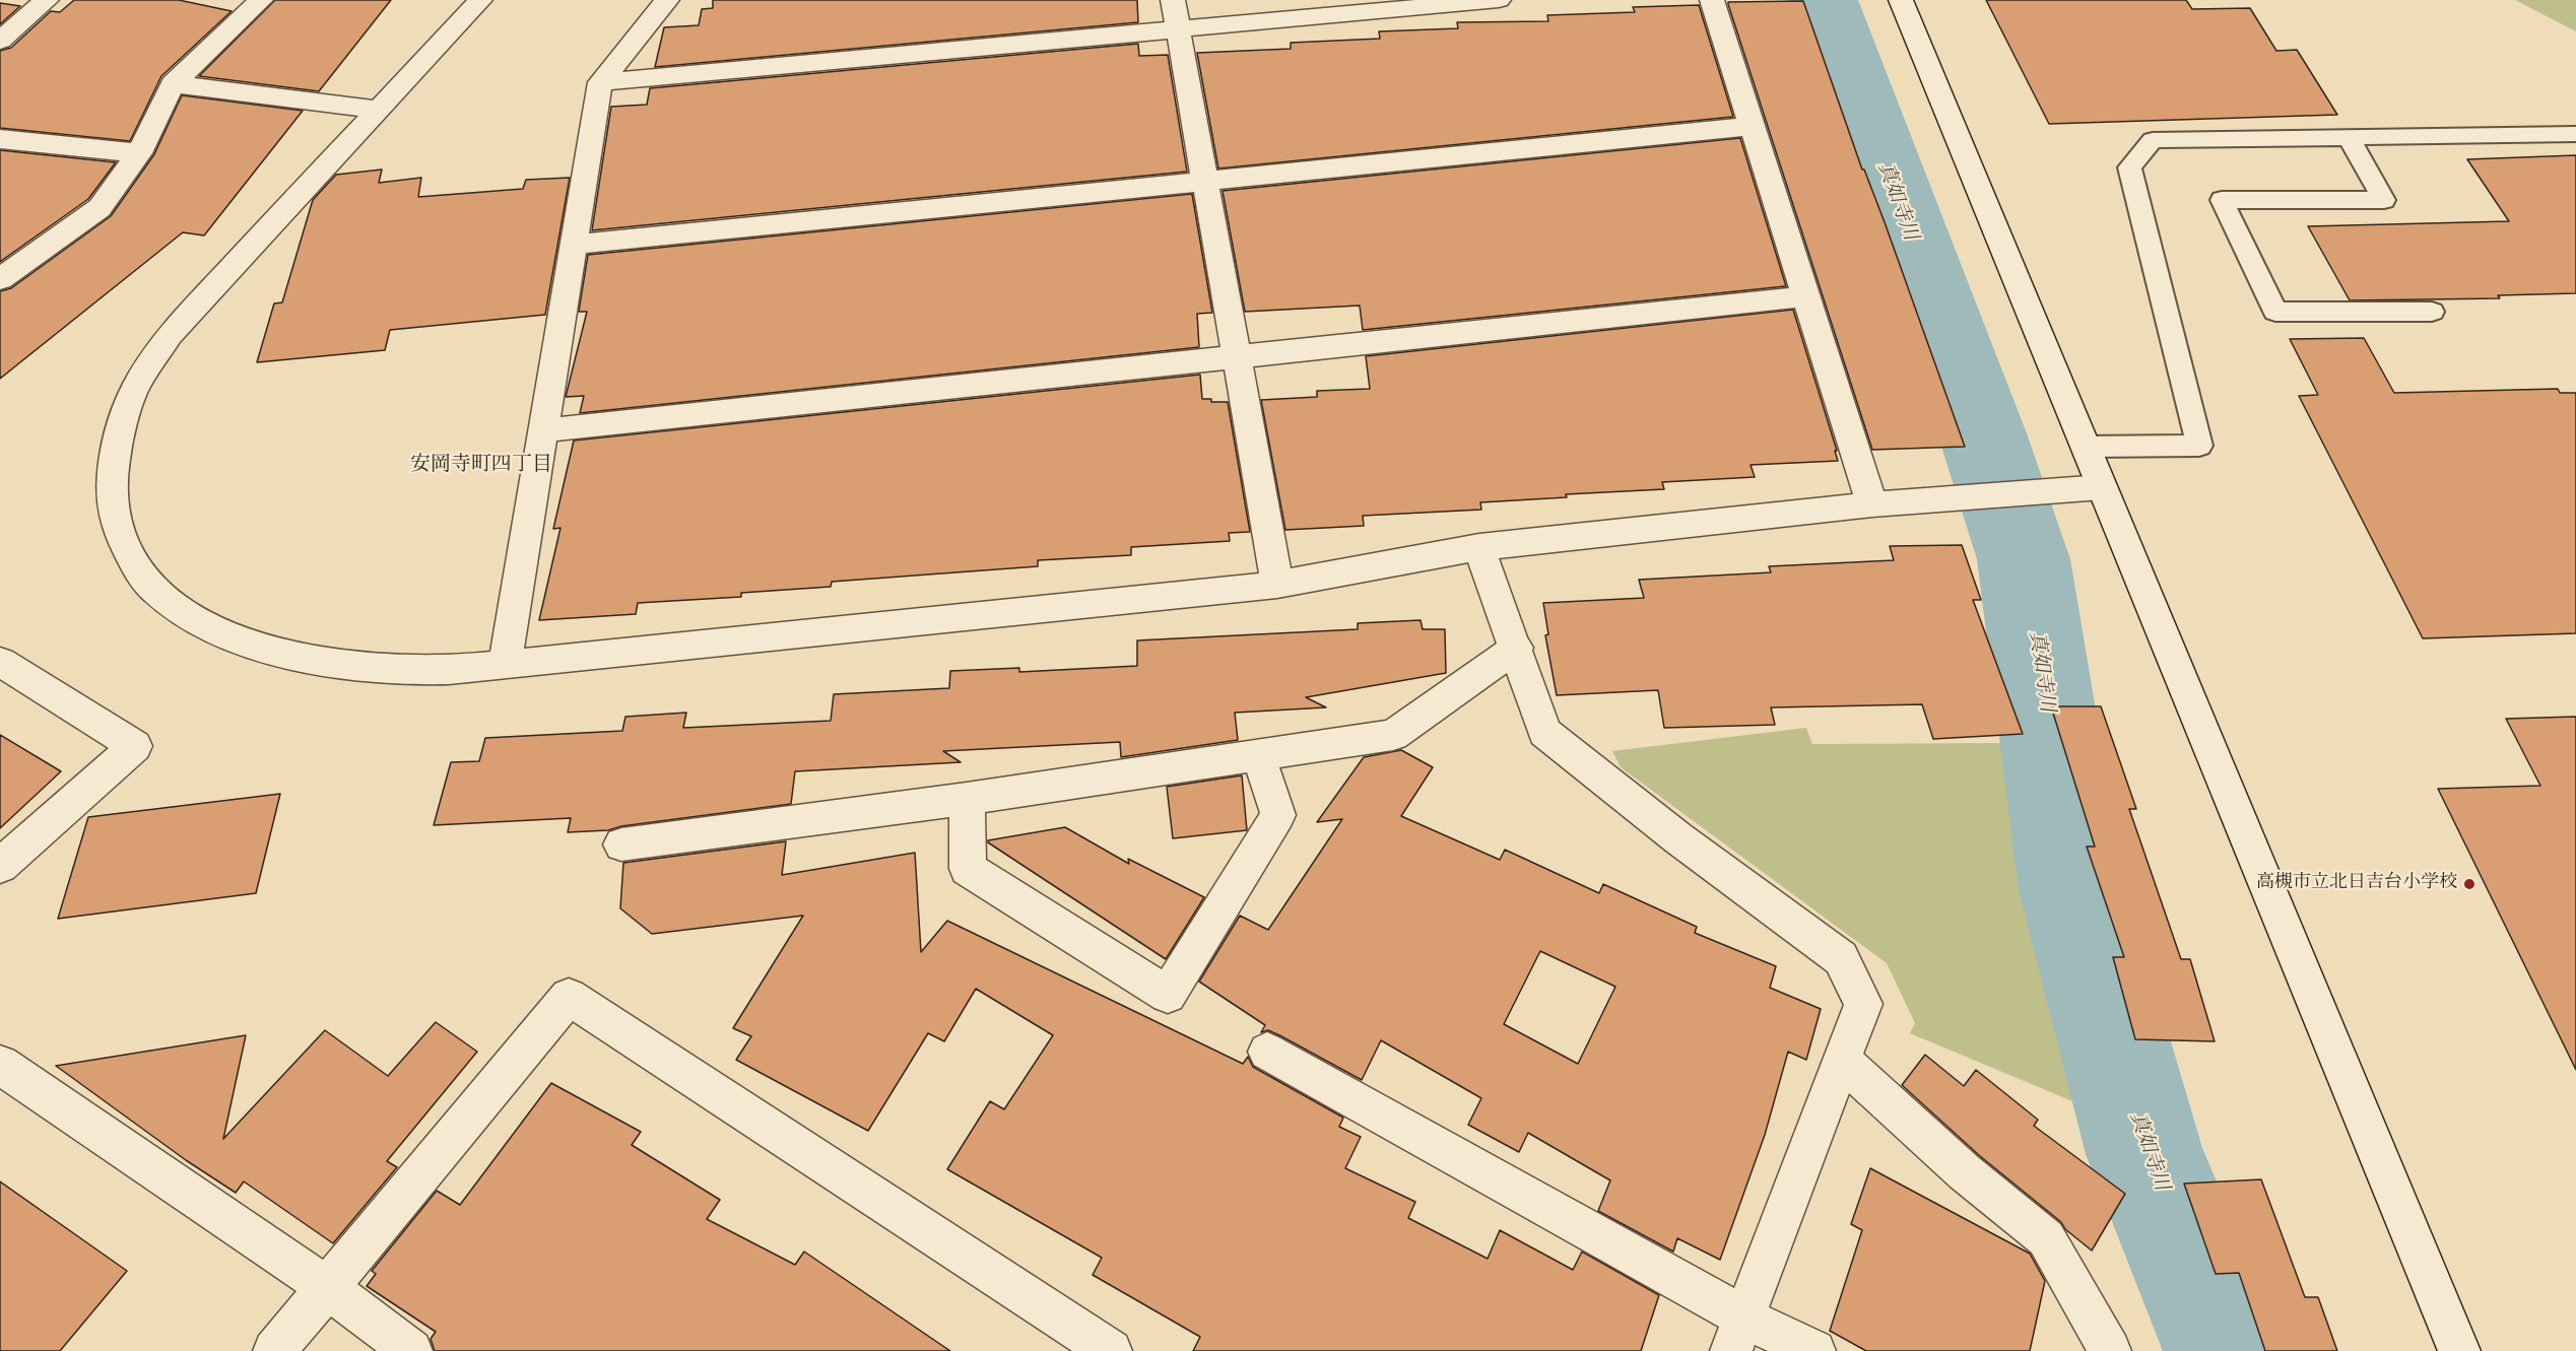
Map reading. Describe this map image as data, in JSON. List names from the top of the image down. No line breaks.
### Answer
{"districts":["安岡寺町四丁目"],"water":["真如寺川"],"places":["高槻市立北日吉台小学校"]}
